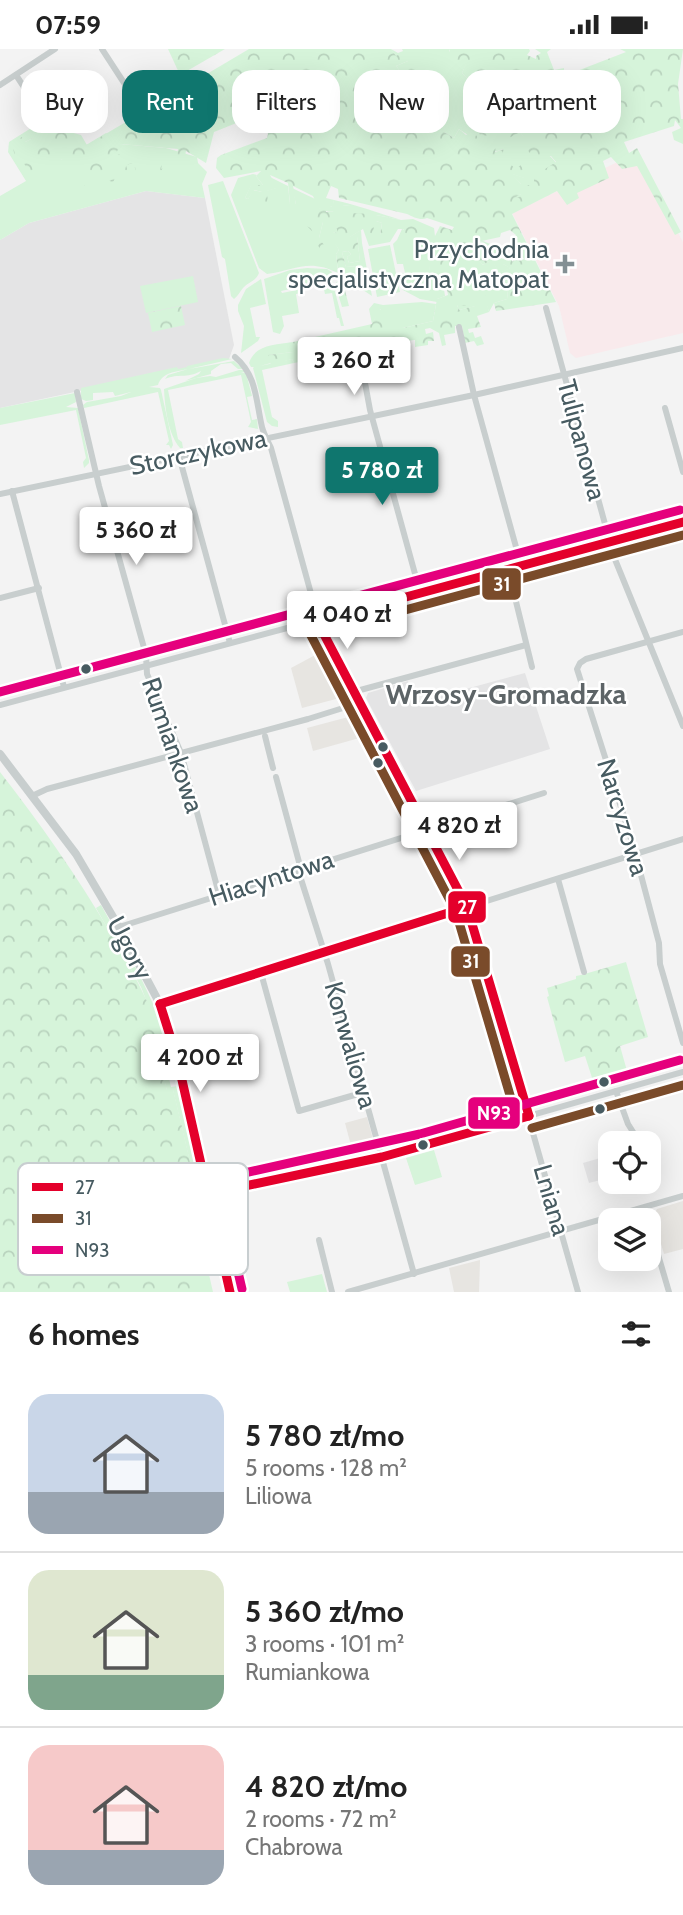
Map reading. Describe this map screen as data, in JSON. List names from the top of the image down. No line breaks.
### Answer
{"streets":{"street":["Tulipanowa","Storczykowa","Rumiankowa","Narcyzowa","Hiacyntowa","Ugory","Konwaliowa","Lniana"]},"crossings":[["Tulipanowa","Storczykowa"],["Tulipanowa","Narcyzowa"],["Storczykowa","Rumiankowa"],["Storczykowa","Lniana"],["Rumiankowa","Hiacyntowa"],["Hiacyntowa","Ugory"],["Hiacyntowa","Konwaliowa"],["Hiacyntowa","Lniana"]],"districts":["Wrzosy-Gromadzka"],"places":{"health":["Przychodnia specjalistyczna Matopat"]},"lines":["transit line N93","transit line 27","transit line 31"],"legend":["27","31","N93"],"page":{"status":"07:59","chip":["Buy","Rent","Filters","New","Apartment"],"price":["3 260 zł","5 780 zł","5 360 zł","4 040 zł","4 820 zł","4 200 zł"],"heading":"6 homes","list":[{"name":"5 780 zł/mo","note":"5 rooms · 128 m² · Liliowa"},{"name":"5 360 zł/mo","note":"3 rooms · 101 m² · Rumiankowa"},{"name":"4 820 zł/mo","note":"2 rooms · 72 m² · Chabrowa"}]}}
